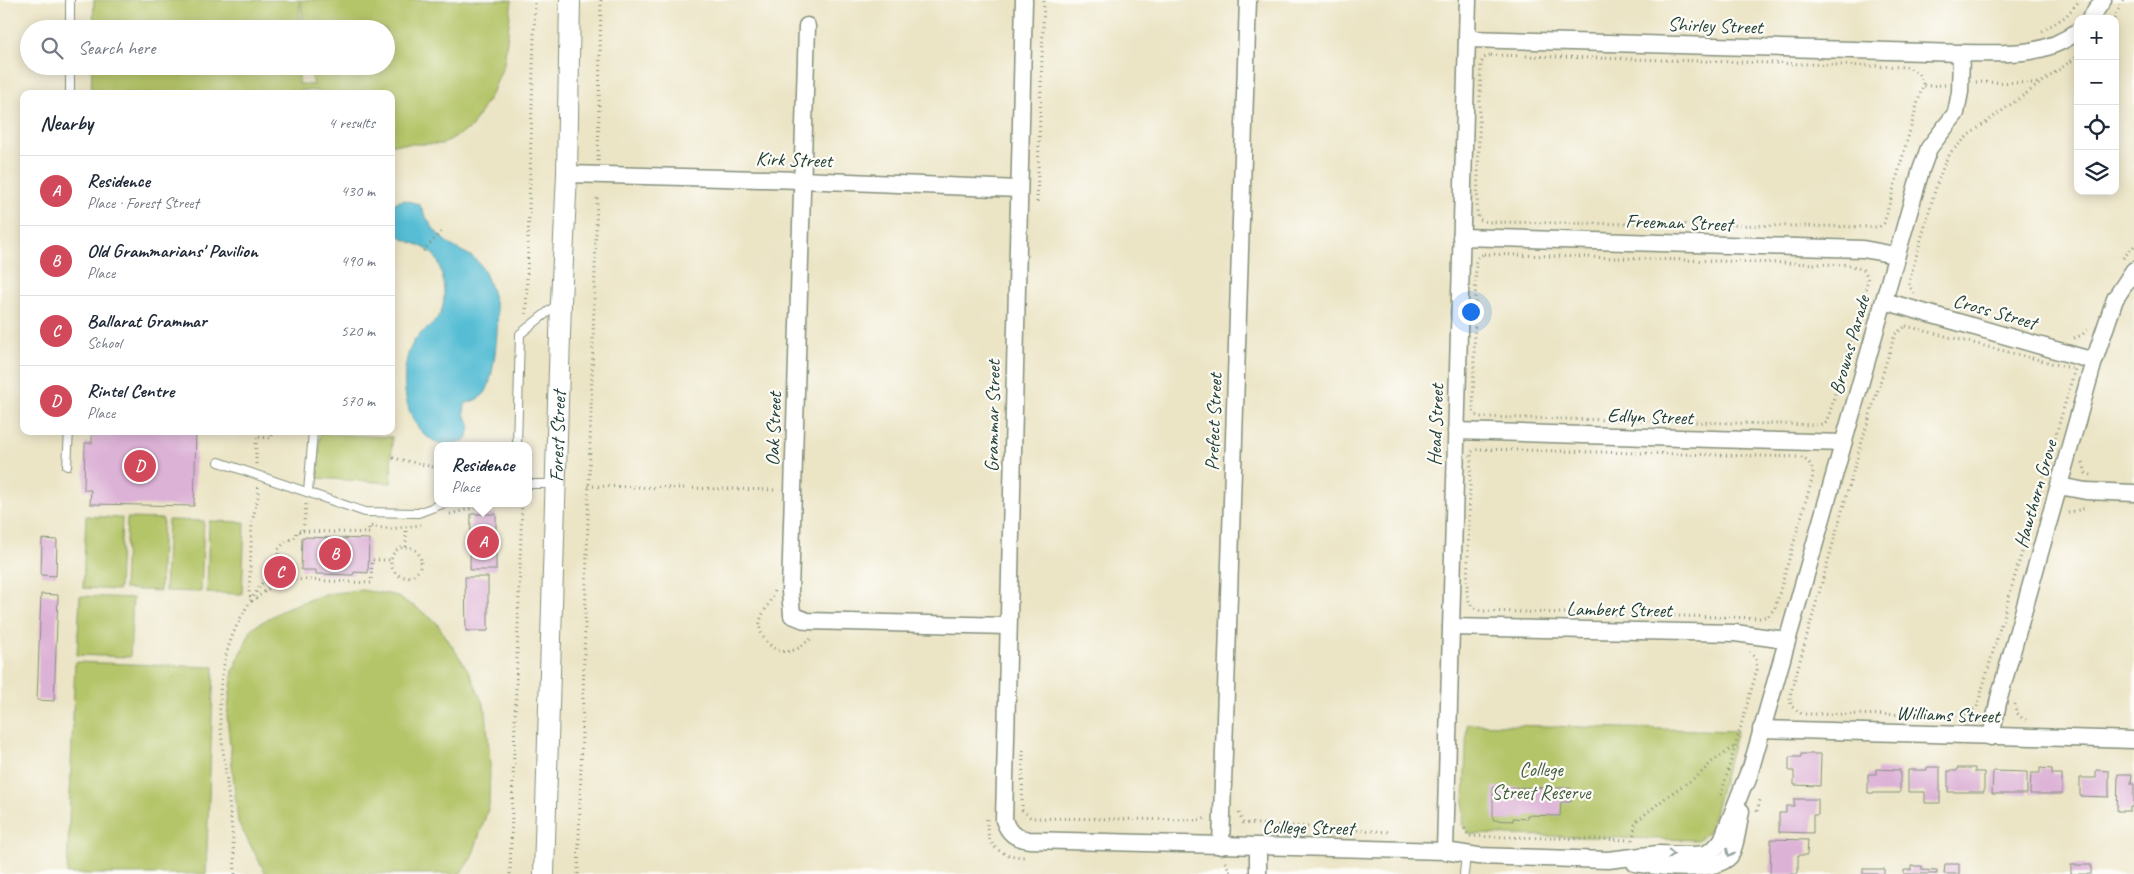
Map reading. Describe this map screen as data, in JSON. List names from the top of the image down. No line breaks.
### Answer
{"streets":{"street":["Shirley Street","Kirk Street","Freeman Street","Cross Street","Browns Parade","Grammar Street","Edlyn Street","Prefect Street","Head Street","Oak Street","Forest Street","Hawthorn Grove","Lambert Street","Williams Street","College Street"]},"crossings":[["Shirley Street","Browns Parade"],["Shirley Street","Head Street"],["Kirk Street","Grammar Street"],["Kirk Street","Oak Street"],["Kirk Street","Forest Street"],["Freeman Street","Browns Parade"],["Freeman Street","Head Street"],["Cross Street","Browns Parade"],["Cross Street","Hawthorn Grove"],["Browns Parade","Edlyn Street"],["Browns Parade","Lambert Street"],["Browns Parade","Williams Street"],["Browns Parade","College Street"],["Grammar Street","Oak Street"],["Grammar Street","College Street"],["Edlyn Street","Head Street"],["Prefect Street","College Street"],["Head Street","Lambert Street"],["Head Street","College Street"],["Hawthorn Grove","Williams Street"]],"parks":["College Street Reserve"],"page":{"map_buttons":["+","−"],"search":"Search here","heading":["Nearby","4 results"],"list":[{"mark":"A","name":"Residence","note":"Place · Forest Street","value":"430 m"},{"mark":"B","name":"Old Grammarians' Pavilion","note":"Place","value":"490 m"},{"mark":"C","name":"Ballarat Grammar","note":"School","value":"520 m"},{"mark":"D","name":"Rintel Centre","note":"Place","value":"570 m"}],"popup":["Residence","Place"],"pins":["D","A","B","C"]}}
